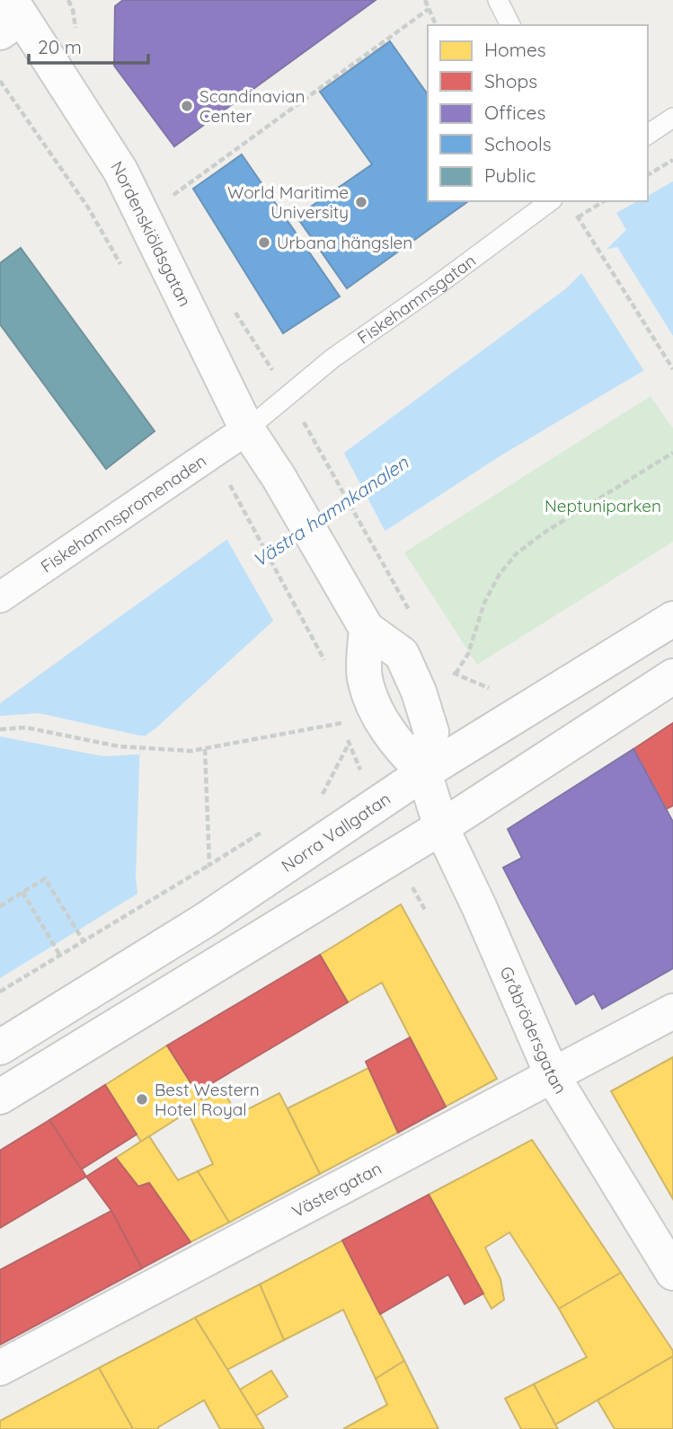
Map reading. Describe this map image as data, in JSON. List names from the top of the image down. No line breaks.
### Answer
{"streets":{"street":["Nordenskiöldsgatan","Fiskehamnspromenaden","Norra Vallgatan","Gråbrödersgatan","Västergatan"],"lane":["Fiskehamnsgatan"]},"crossings":[["Nordenskiöldsgatan","Fiskehamnsgatan"],["Nordenskiöldsgatan","Fiskehamnspromenaden"],["Nordenskiöldsgatan","Gråbrödersgatan"],["Fiskehamnsgatan","Fiskehamnspromenaden"],["Norra Vallgatan","Gråbrödersgatan"],["Gråbrödersgatan","Västergatan"]],"water":["Västra hamnkanalen"],"parks":["Neptuniparken"],"places":["Scandinavian Center","World Maritime University","Urbana hängslen","Best Western Hotel Royal"],"legend":["Homes","Shops","Offices","Schools","Public"],"scale_bar":"20 m"}
